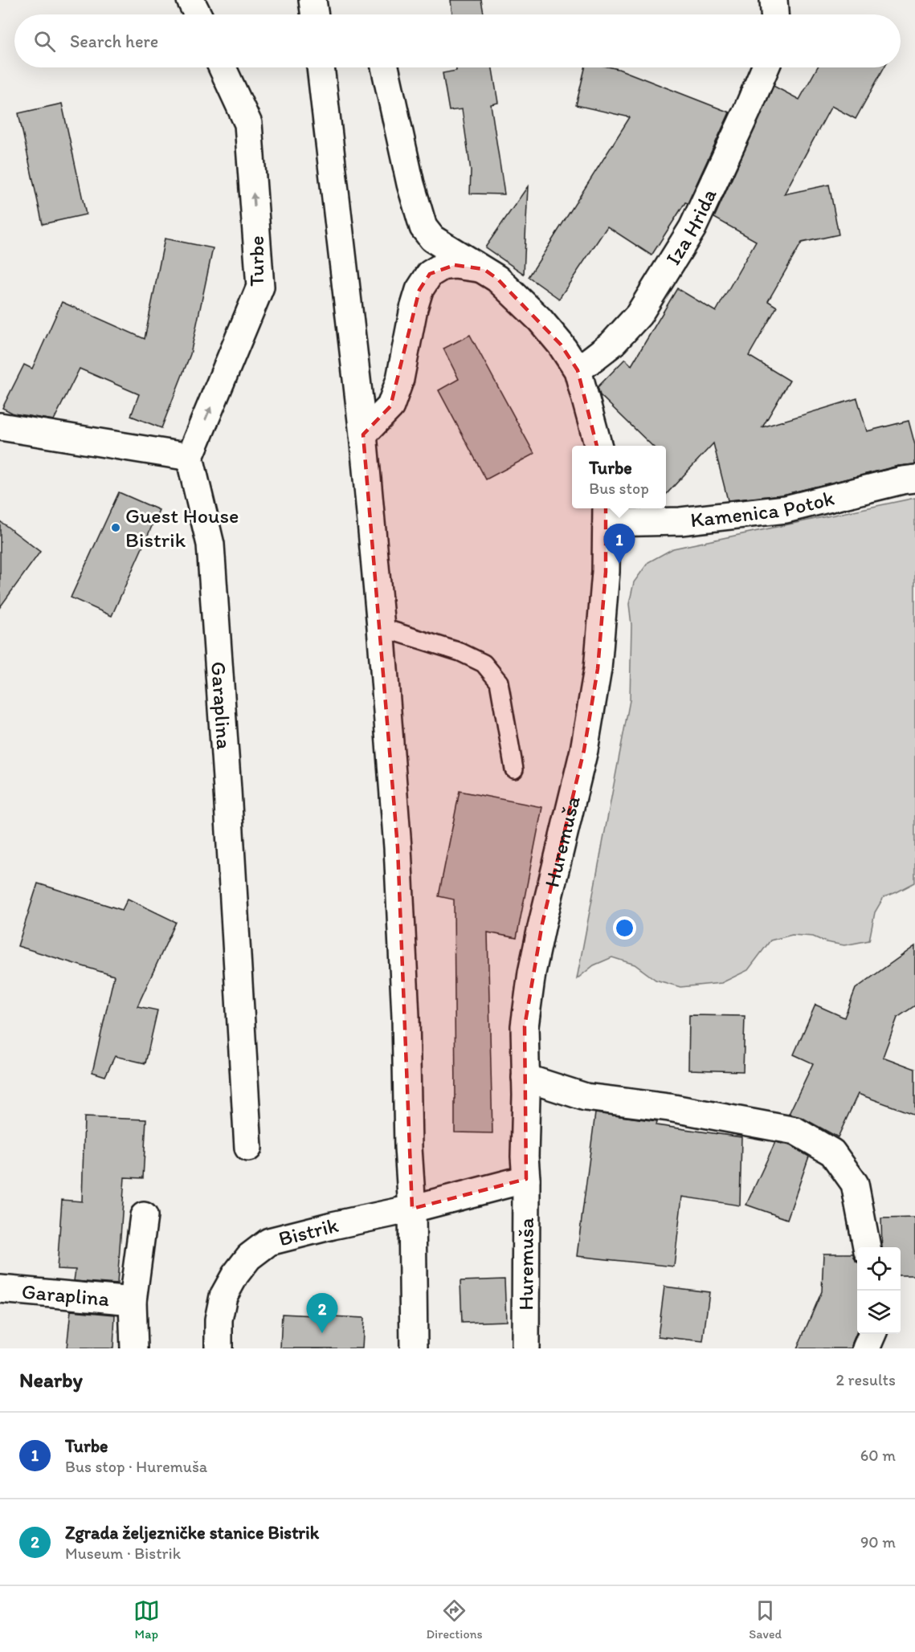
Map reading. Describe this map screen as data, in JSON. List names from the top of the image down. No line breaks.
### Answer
{"streets":{"street":["Iza Hrida","Turbe","Kamenica Potok","Garaplina","Huremuša","Bistrik"]},"crossings":[["Turbe","Garaplina"],["Kamenica Potok","Huremuša"]],"places":["Guest House Bistrik"],"page":{"search":"Search here","popup":["Turbe","Bus stop"],"pins":["1","2"],"heading":["Nearby","2 results"],"list":[{"mark":"1","name":"Turbe","note":"Bus stop · Huremuša","value":"60 m"},{"mark":"2","name":"Zgrada željezničke stanice Bistrik","note":"Museum · Bistrik","value":"90 m"}],"nav":["Map","Directions","Saved"]}}
